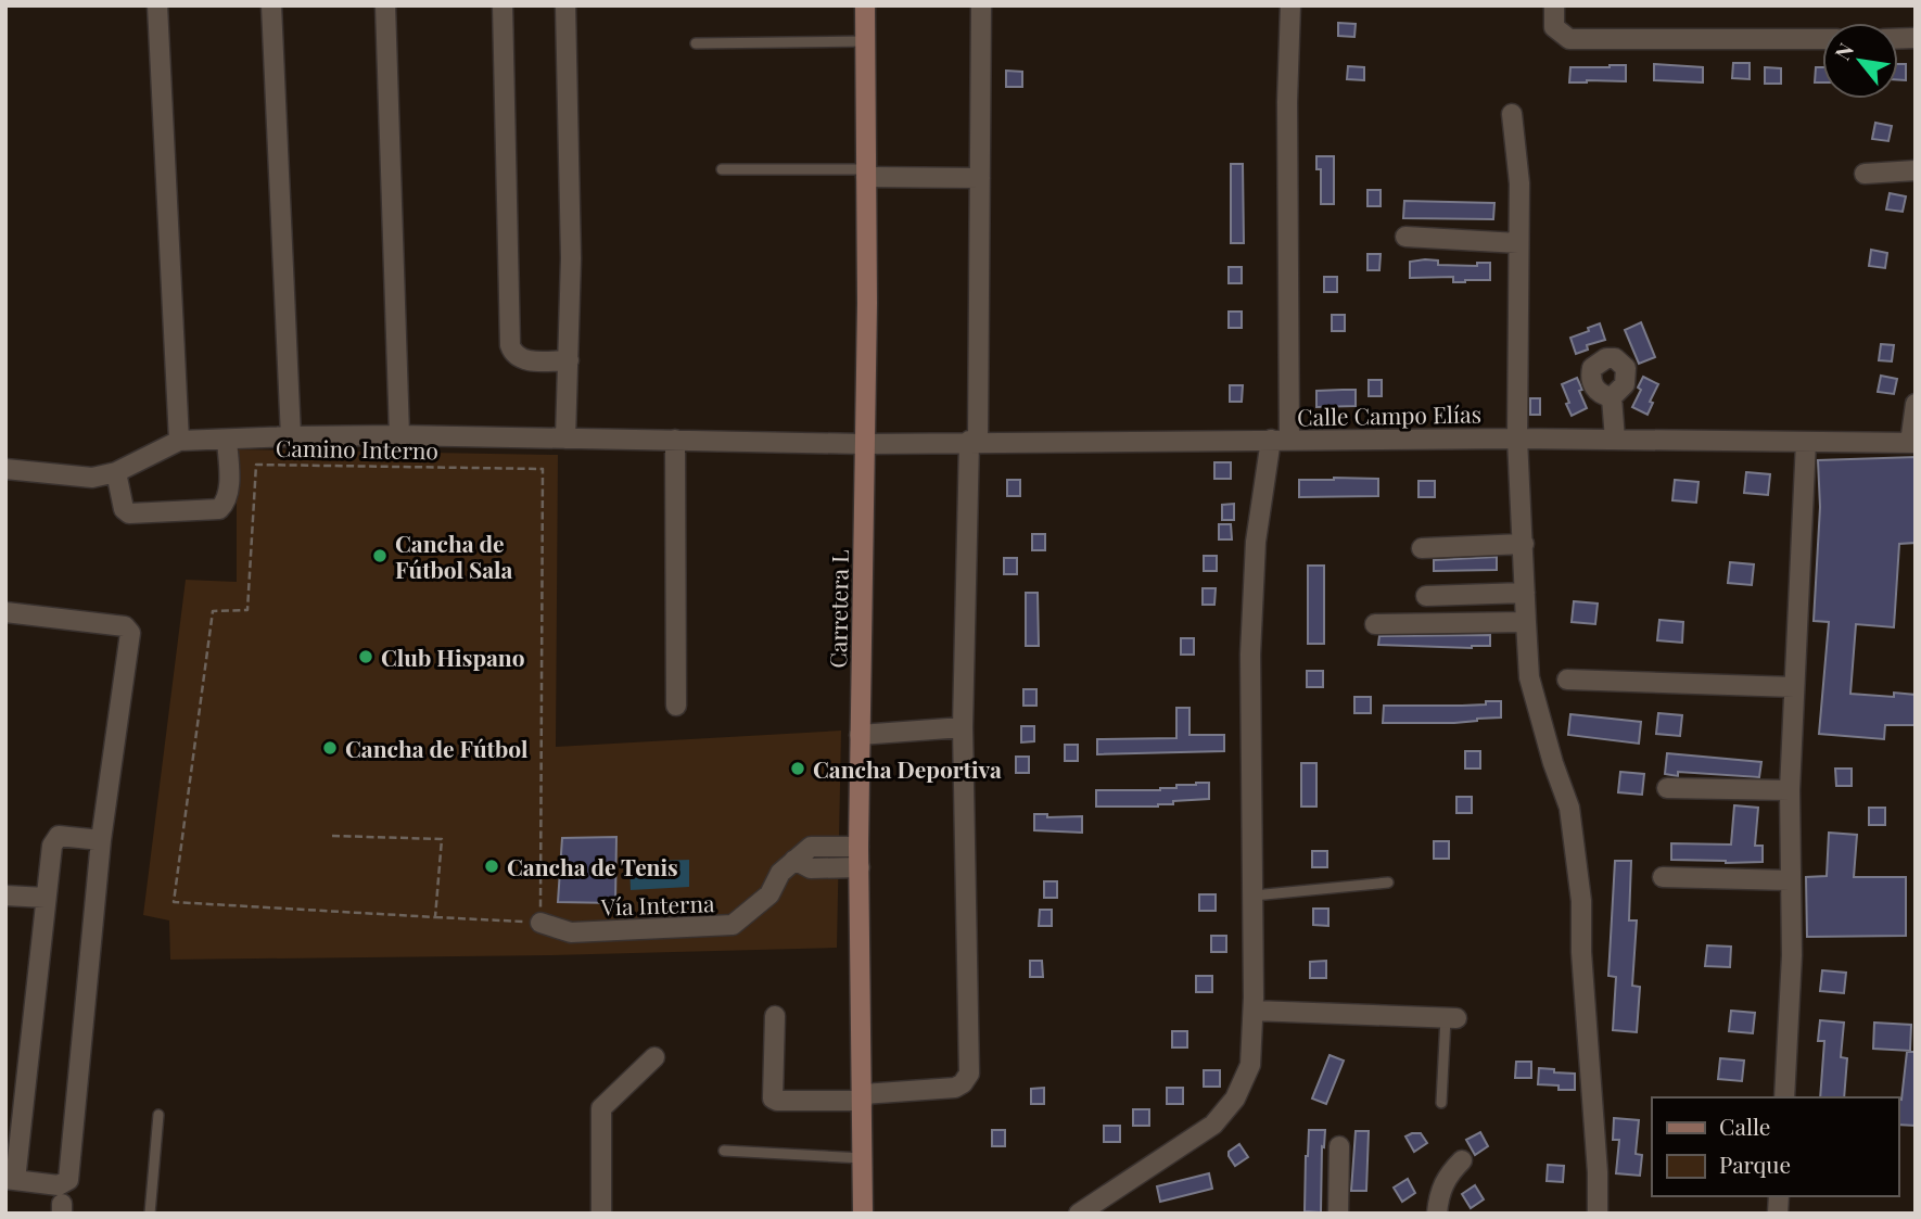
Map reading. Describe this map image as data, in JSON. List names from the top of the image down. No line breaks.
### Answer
{"streets":{"street":["Calle Campo Elías","Carretera L","Vía Interna"],"path":["Camino Interno"]},"crossings":[["Calle Campo Elías","Carretera L"],["Camino Interno","Vía Interna"]],"places":["Cancha de Fútbol Sala","Club Hispano","Cancha de Fútbol","Cancha Deportiva","Cancha de Tenis"],"legend":["Calle","Parque"],"north":"top left"}
